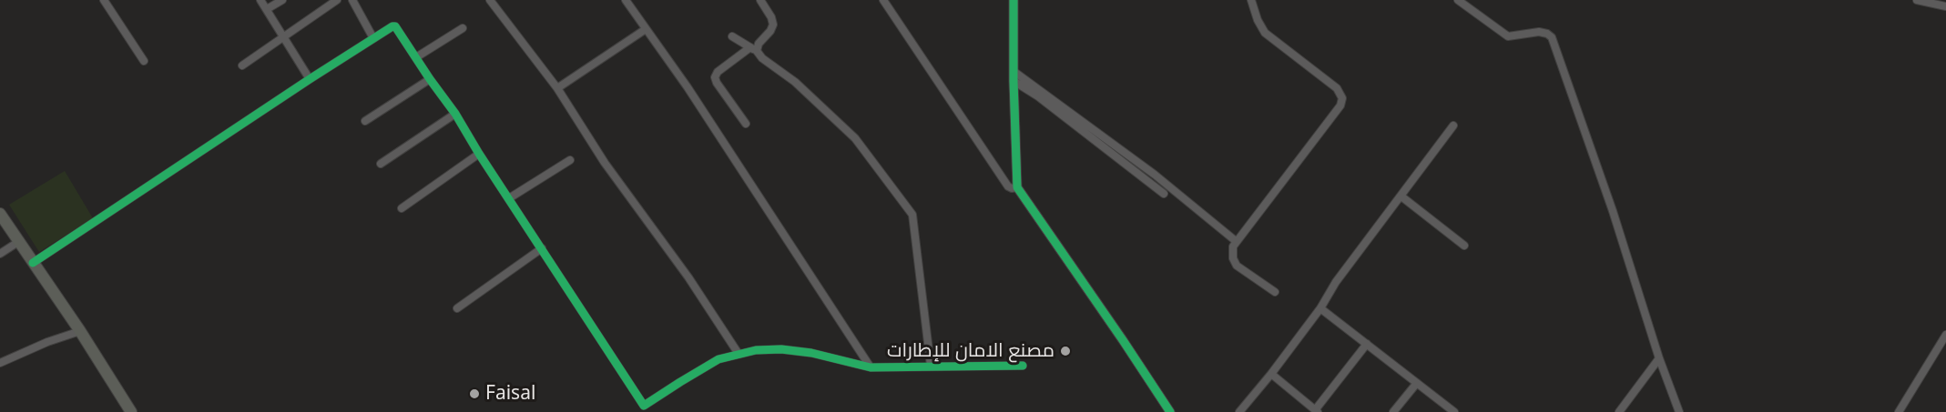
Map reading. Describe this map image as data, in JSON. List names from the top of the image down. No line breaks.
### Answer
{"places":["مصنع الامان للإطارات","Faisal"]}
